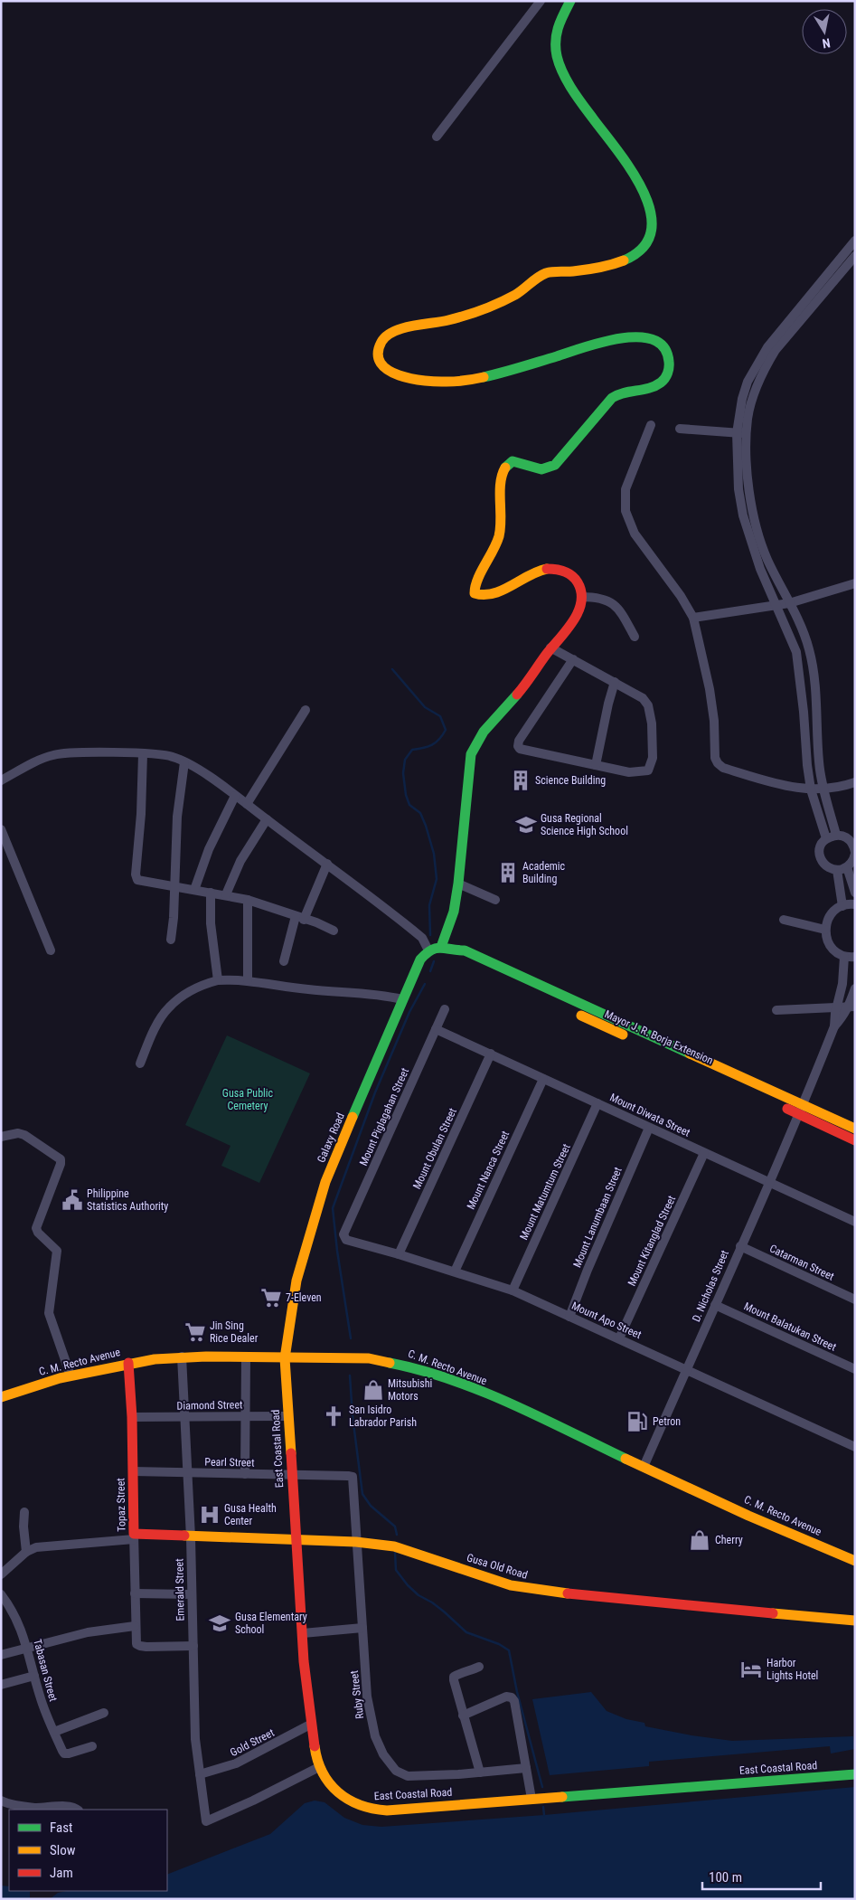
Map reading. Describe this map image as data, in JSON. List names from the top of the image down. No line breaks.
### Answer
{"streets":{"main road":["Mayor J. R. Borja Extension","Galaxy Road","C. M. Recto Avenue","East Coastal Road","Topaz Street","Gusa Old Road"],"street":["Mount Diwata Street","Mount Piglagahan Street","Mount Obulan Street","Mount Nanca Street","Mount Matumtum Street","Mount Lanumbaan Street","Mount Kitanglad Street","Catarman Street","D. Nicholas Street","Mount Apo Street","Mount Balatukan Street","Diamond Street","Pearl Street","Emerald Street","Tabasan Street","Ruby Street","Gold Street"]},"crossings":[["Mayor J. R. Borja Extension","D. Nicholas Street"],["Mount Diwata Street","Mount Piglagahan Street"],["Mount Diwata Street","Mount Obulan Street"],["Mount Diwata Street","Mount Nanca Street"],["Mount Diwata Street","Mount Matumtum Street"],["Mount Diwata Street","Mount Lanumbaan Street"],["Mount Diwata Street","Mount Kitanglad Street"],["Mount Diwata Street","D. Nicholas Street"],["Mount Piglagahan Street","Mount Apo Street"],["Galaxy Road","C. M. Recto Avenue"],["Galaxy Road","East Coastal Road"],["Mount Obulan Street","Mount Apo Street"],["Mount Nanca Street","Mount Apo Street"],["Mount Matumtum Street","Mount Apo Street"],["Mount Lanumbaan Street","Mount Apo Street"],["Mount Kitanglad Street","Mount Apo Street"],["Catarman Street","D. Nicholas Street"],["D. Nicholas Street","Mount Apo Street"],["D. Nicholas Street","Mount Balatukan Street"],["D. Nicholas Street","C. M. Recto Avenue"],["C. M. Recto Avenue","East Coastal Road"],["C. M. Recto Avenue","Topaz Street"],["C. M. Recto Avenue","Emerald Street"],["Diamond Street","East Coastal Road"],["Diamond Street","Topaz Street"],["Diamond Street","Emerald Street"],["East Coastal Road","Pearl Street"],["East Coastal Road","Gusa Old Road"],["East Coastal Road","Emerald Street"],["East Coastal Road","Gold Street"],["Pearl Street","Topaz Street"],["Pearl Street","Emerald Street"],["Pearl Street","Ruby Street"],["Topaz Street","Gusa Old Road"],["Topaz Street","Emerald Street"],["Gusa Old Road","Emerald Street"],["Gusa Old Road","Ruby Street"],["Emerald Street","Gold Street"]],"parks":["Gusa Public Cemetery"],"places":{"building":["Science Building","Academic Building"],"school or university":["Gusa Regional Science High School","Gusa Elementary School"],"public building":["Philippine Statistics Authority"],"supermarket":["7-Eleven","Jin Sing Rice Dealer"],"shop":["Mitsubishi Motors","Cherry"],"church":["San Isidro Labrador Parish"],"fuel station":["Petron"],"hospital":["Gusa Health Center"],"hotel":["Harbor Lights Hotel"]},"legend":["Fast","Slow","Jam"],"scale_bar":"100 m","north":"bottom"}
